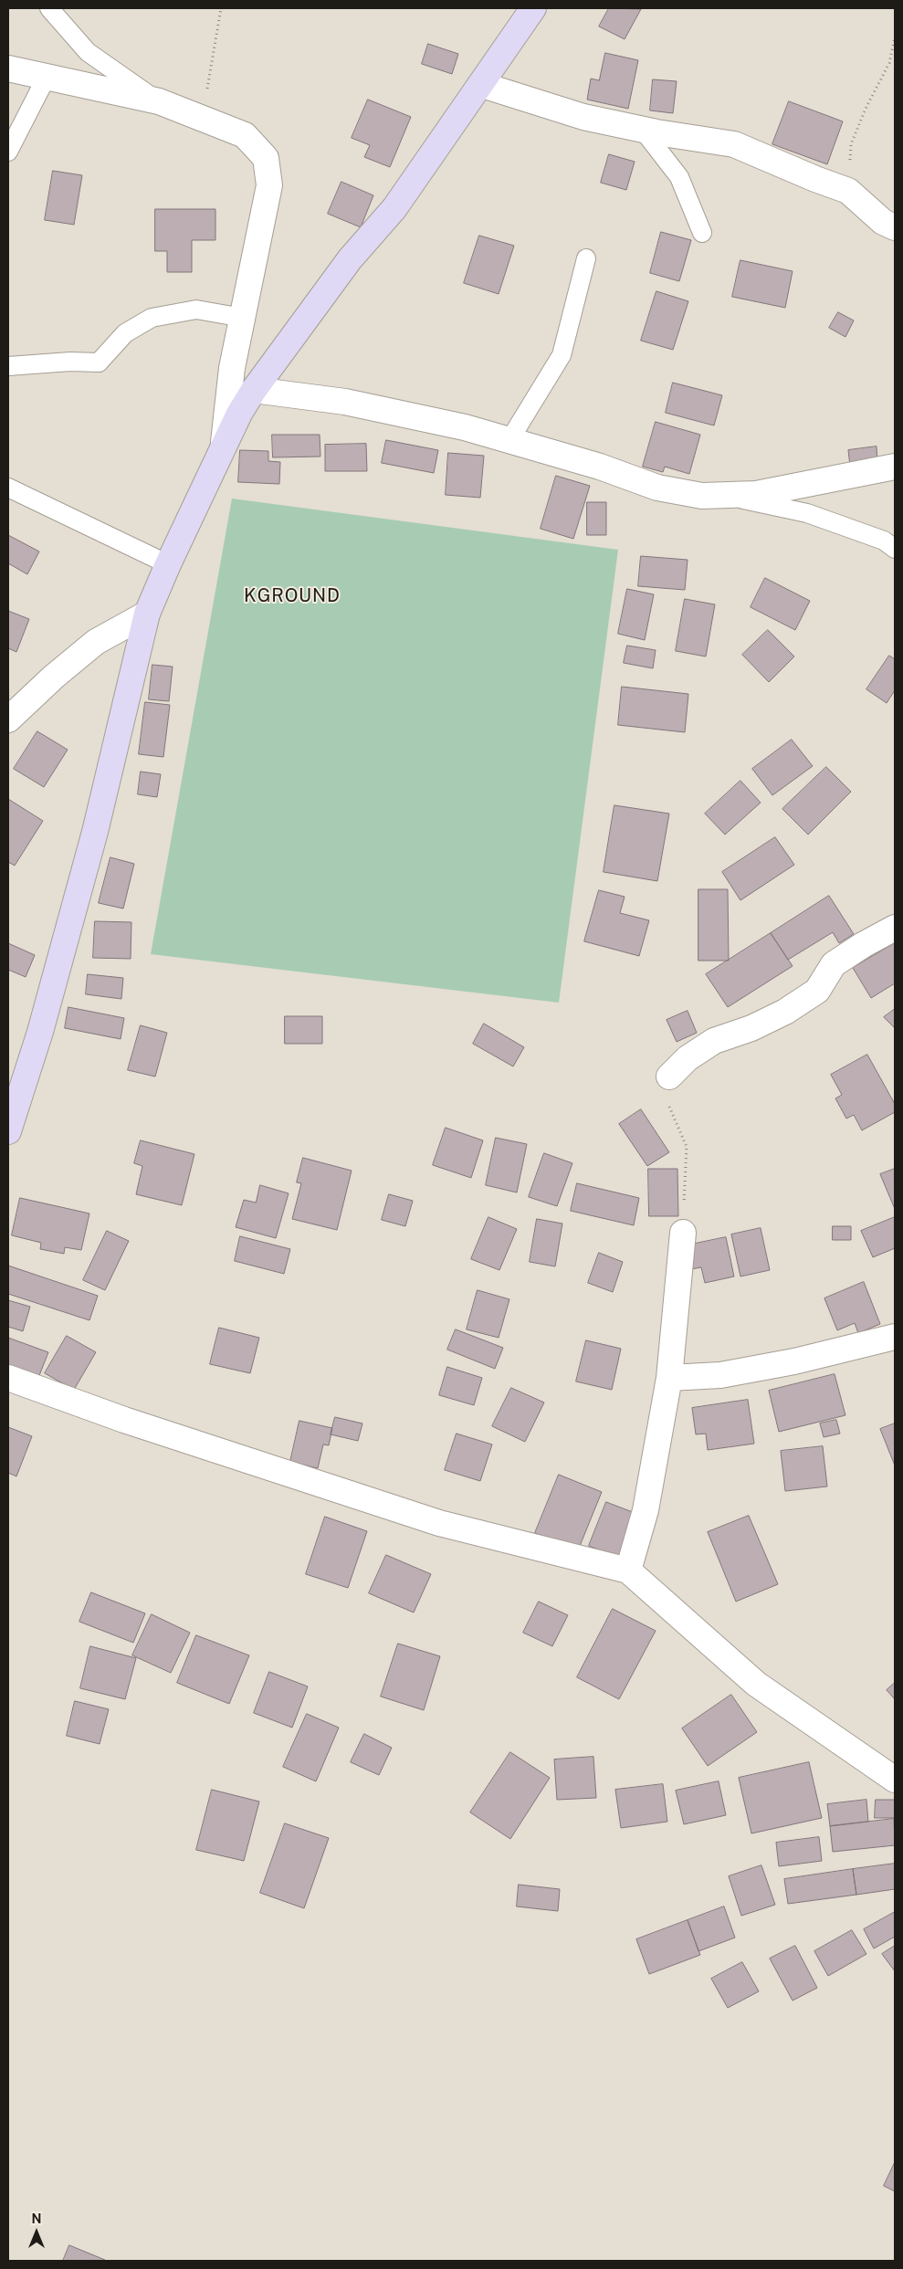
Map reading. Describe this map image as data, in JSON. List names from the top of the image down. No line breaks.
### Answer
{"districts":["KGROUND"],"north":"top"}
